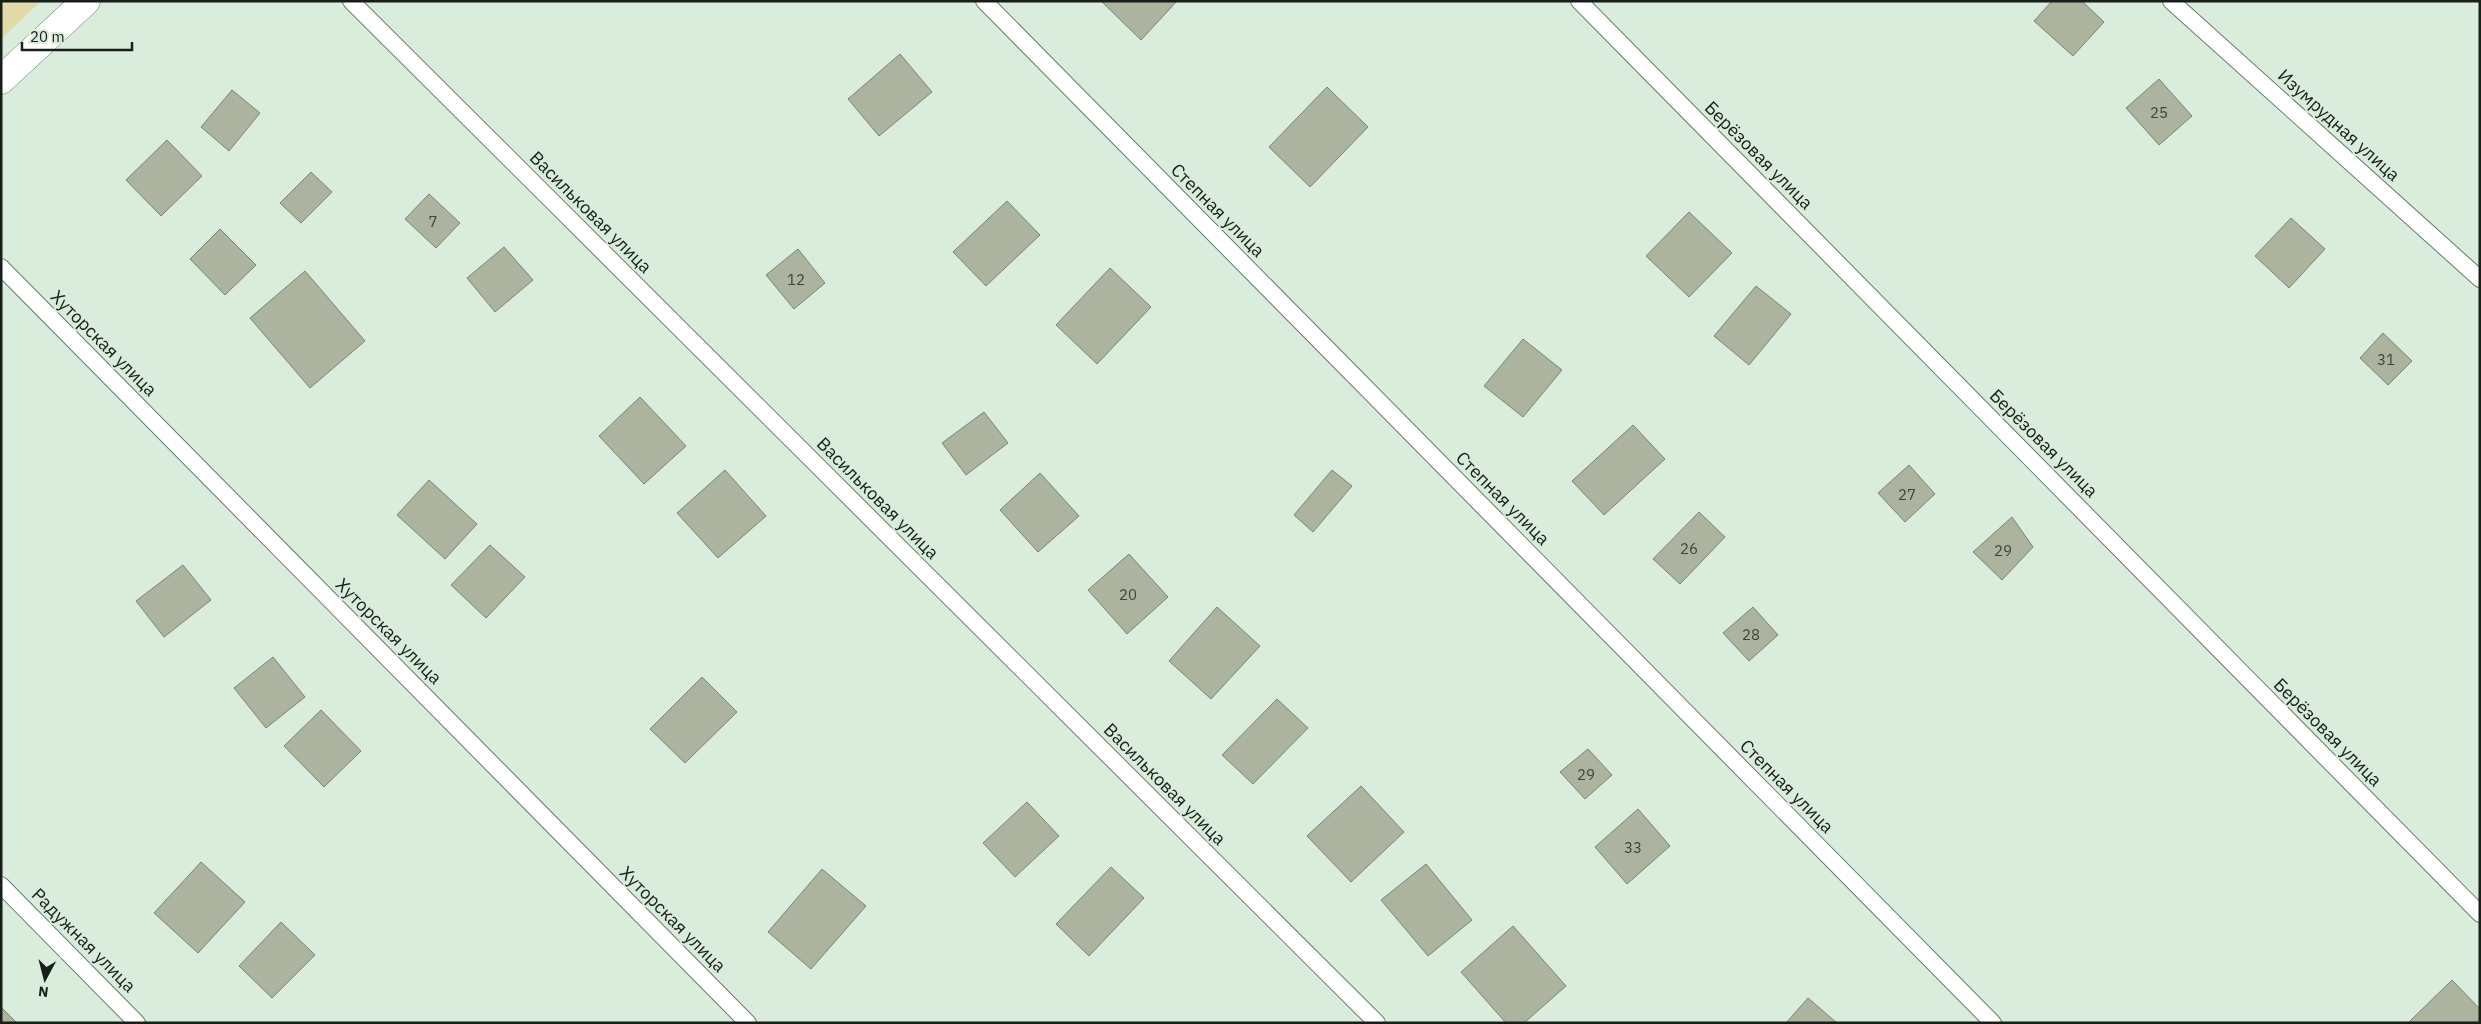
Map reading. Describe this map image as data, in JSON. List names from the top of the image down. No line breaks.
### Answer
{"streets":{"lane":["Изумрудная улица","Берёзовая улица","Степная улица","Васильковая улица","Хуторская улица","Радужная улица"]},"house_numbers":["25","7","12","31","27","26","29","20","28","29","33"],"scale_bar":"20 m","north":"bottom"}
